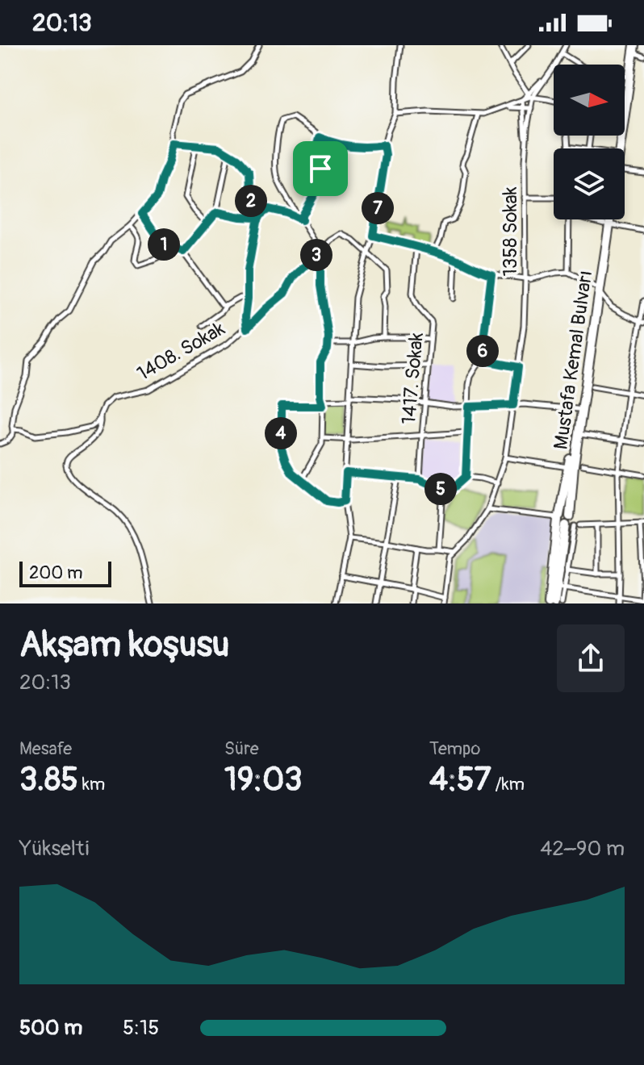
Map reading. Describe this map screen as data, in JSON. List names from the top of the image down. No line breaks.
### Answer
{"streets":{"highway":["Mustafa Kemal Bulvarı"],"street":["1358 Sokak","1408. Sokak","1417. Sokak"]},"scale_bar":"200 m","north":"right","page":{"status":"20:13","pins":["2","7","1","3","6","4","5"],"scale":"200 m","heading":["Akşam koşusu","20:13"],"stats":[["Mesafe","3.85 km"],["Süre","19:03"],["Tempo","4:57 /km"]],"chart":["Yükselti","42–90 m"],"list":[{"name":"500 m","note":"5:15"}]}}
